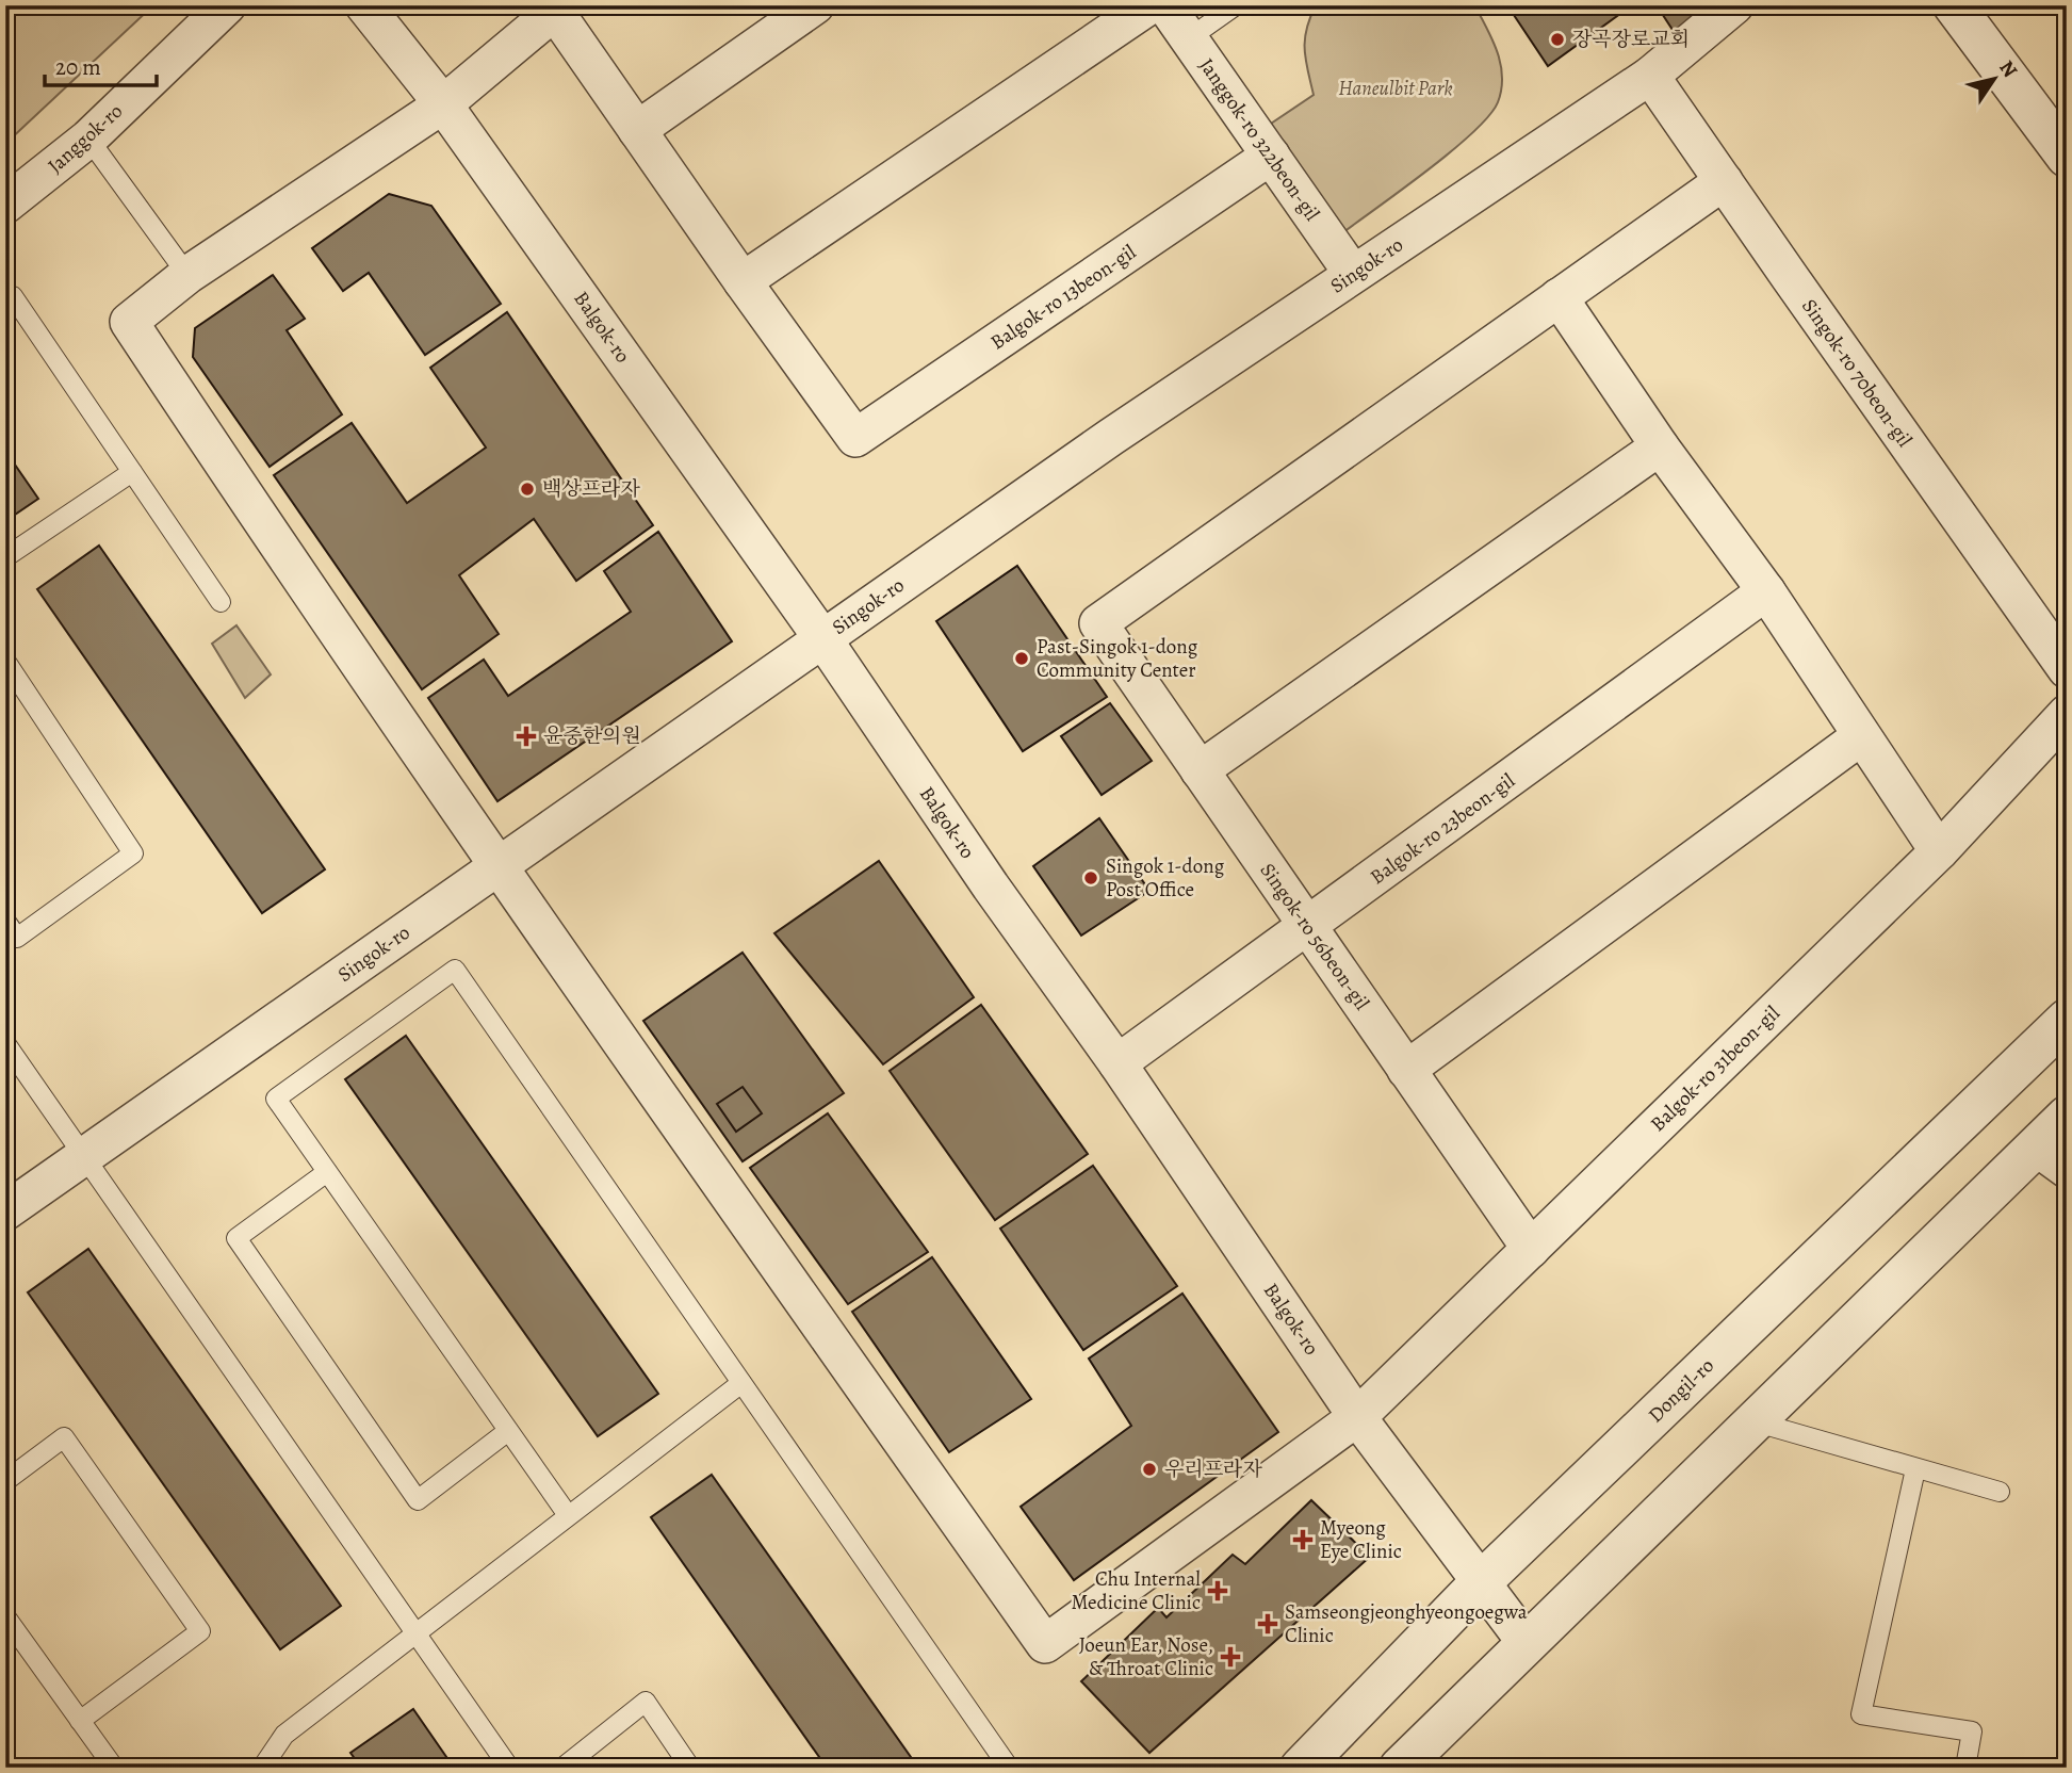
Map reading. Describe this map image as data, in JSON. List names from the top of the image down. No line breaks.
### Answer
{"streets":{"street":["Janggok-ro","Janggok-ro 322beon-gil","Singok-ro","Balgok-ro 13beon-gil","Balgok-ro","Singok-ro 70beon-gil","Balgok-ro 23beon-gil","Singok-ro 56beon-gil","Balgok-ro 31beon-gil","Dongil-ro"]},"crossings":[["Janggok-ro 322beon-gil","Singok-ro"],["Janggok-ro 322beon-gil","Balgok-ro 13beon-gil"],["Singok-ro","Balgok-ro"],["Singok-ro","Singok-ro 70beon-gil"],["Singok-ro","Balgok-ro 31beon-gil"],["Balgok-ro","Balgok-ro 23beon-gil"],["Balgok-ro","Balgok-ro 31beon-gil"],["Balgok-ro","Dongil-ro"],["Balgok-ro 23beon-gil","Singok-ro 56beon-gil"],["Singok-ro 56beon-gil","Balgok-ro 31beon-gil"]],"parks":["Haneulbit Park"],"places":{"other":["장곡장로교회","백상프라자","Past-Singok 1-dong Community Center","Singok 1-dong Post Office","우리프라자"],"health":["윤중한의원","Myeong Eye Clinic","Chu Internal Medicine Clinic","Samseongjeonghyeongoegwa Clinic","Joeun Ear, Nose, & Throat Clinic"]},"scale_bar":"20 m","north":"top right"}
